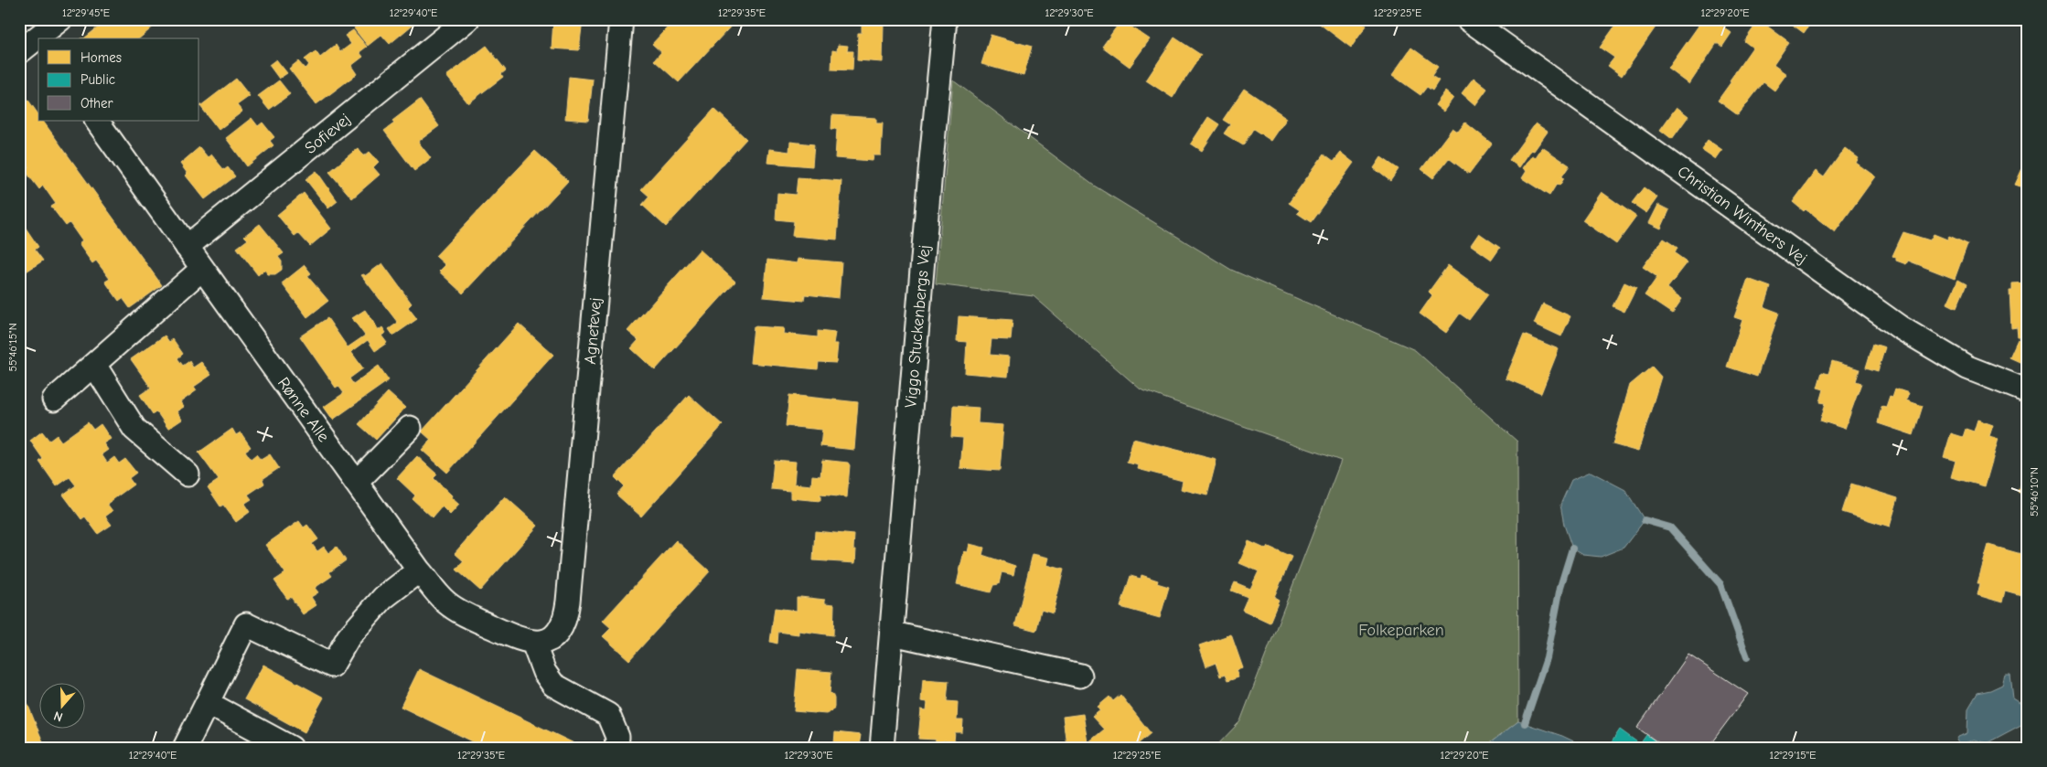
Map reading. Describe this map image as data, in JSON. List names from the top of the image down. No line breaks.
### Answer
{"streets":{"street":["Sofievej","Christian Winthers Vej","Viggo Stuckenbergs Vej","Agnetevej","Rønne Alle"]},"crossings":[["Sofievej","Rønne Alle"],["Agnetevej","Rønne Alle"]],"parks":["Folkeparken"],"legend":["Homes","Public","Other"],"north":"bottom","coordinates":["12°29'45\"E","12°29'40\"E","12°29'35\"E","12°29'30\"E","12°29'25\"E","12°29'20\"E","55°46'15\"N","55°46'10\"N","12°29'15\"E"]}
